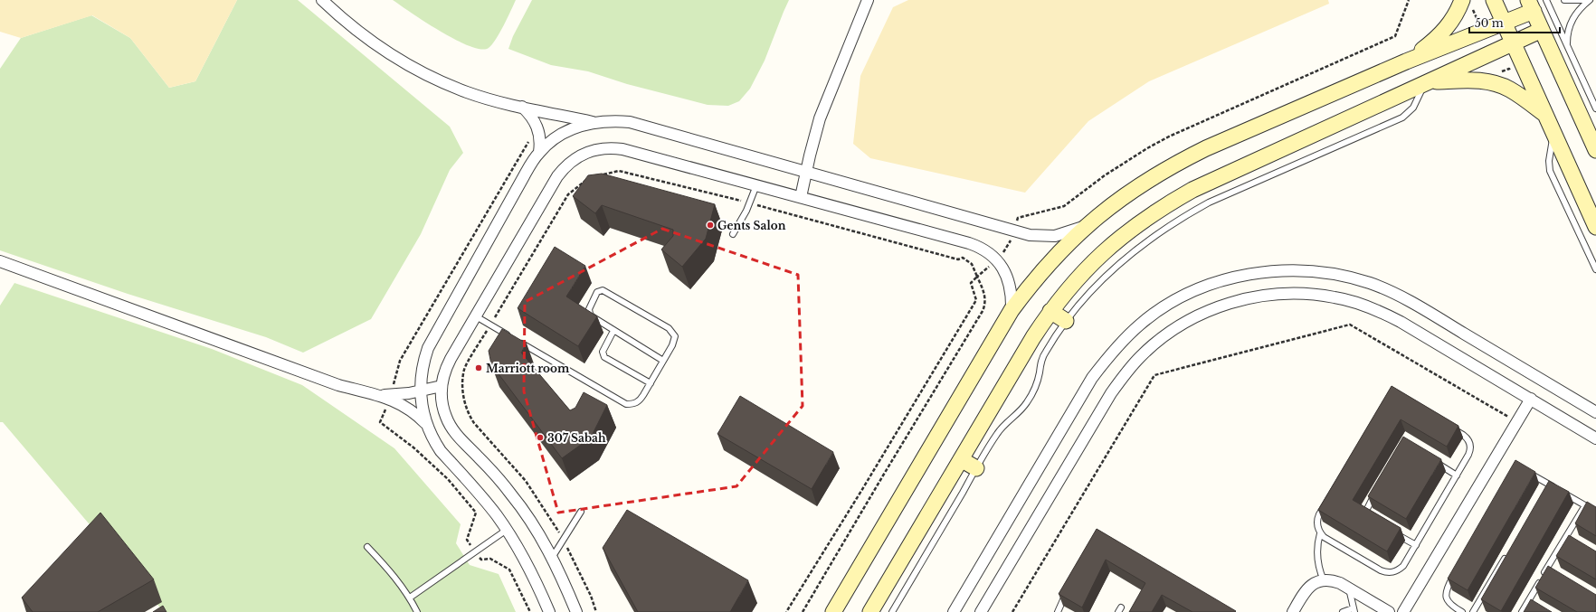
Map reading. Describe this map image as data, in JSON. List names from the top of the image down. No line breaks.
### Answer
{"places":["Gents Salon","Marriott room","307 Sabah"],"scale_bar":"50 m"}
